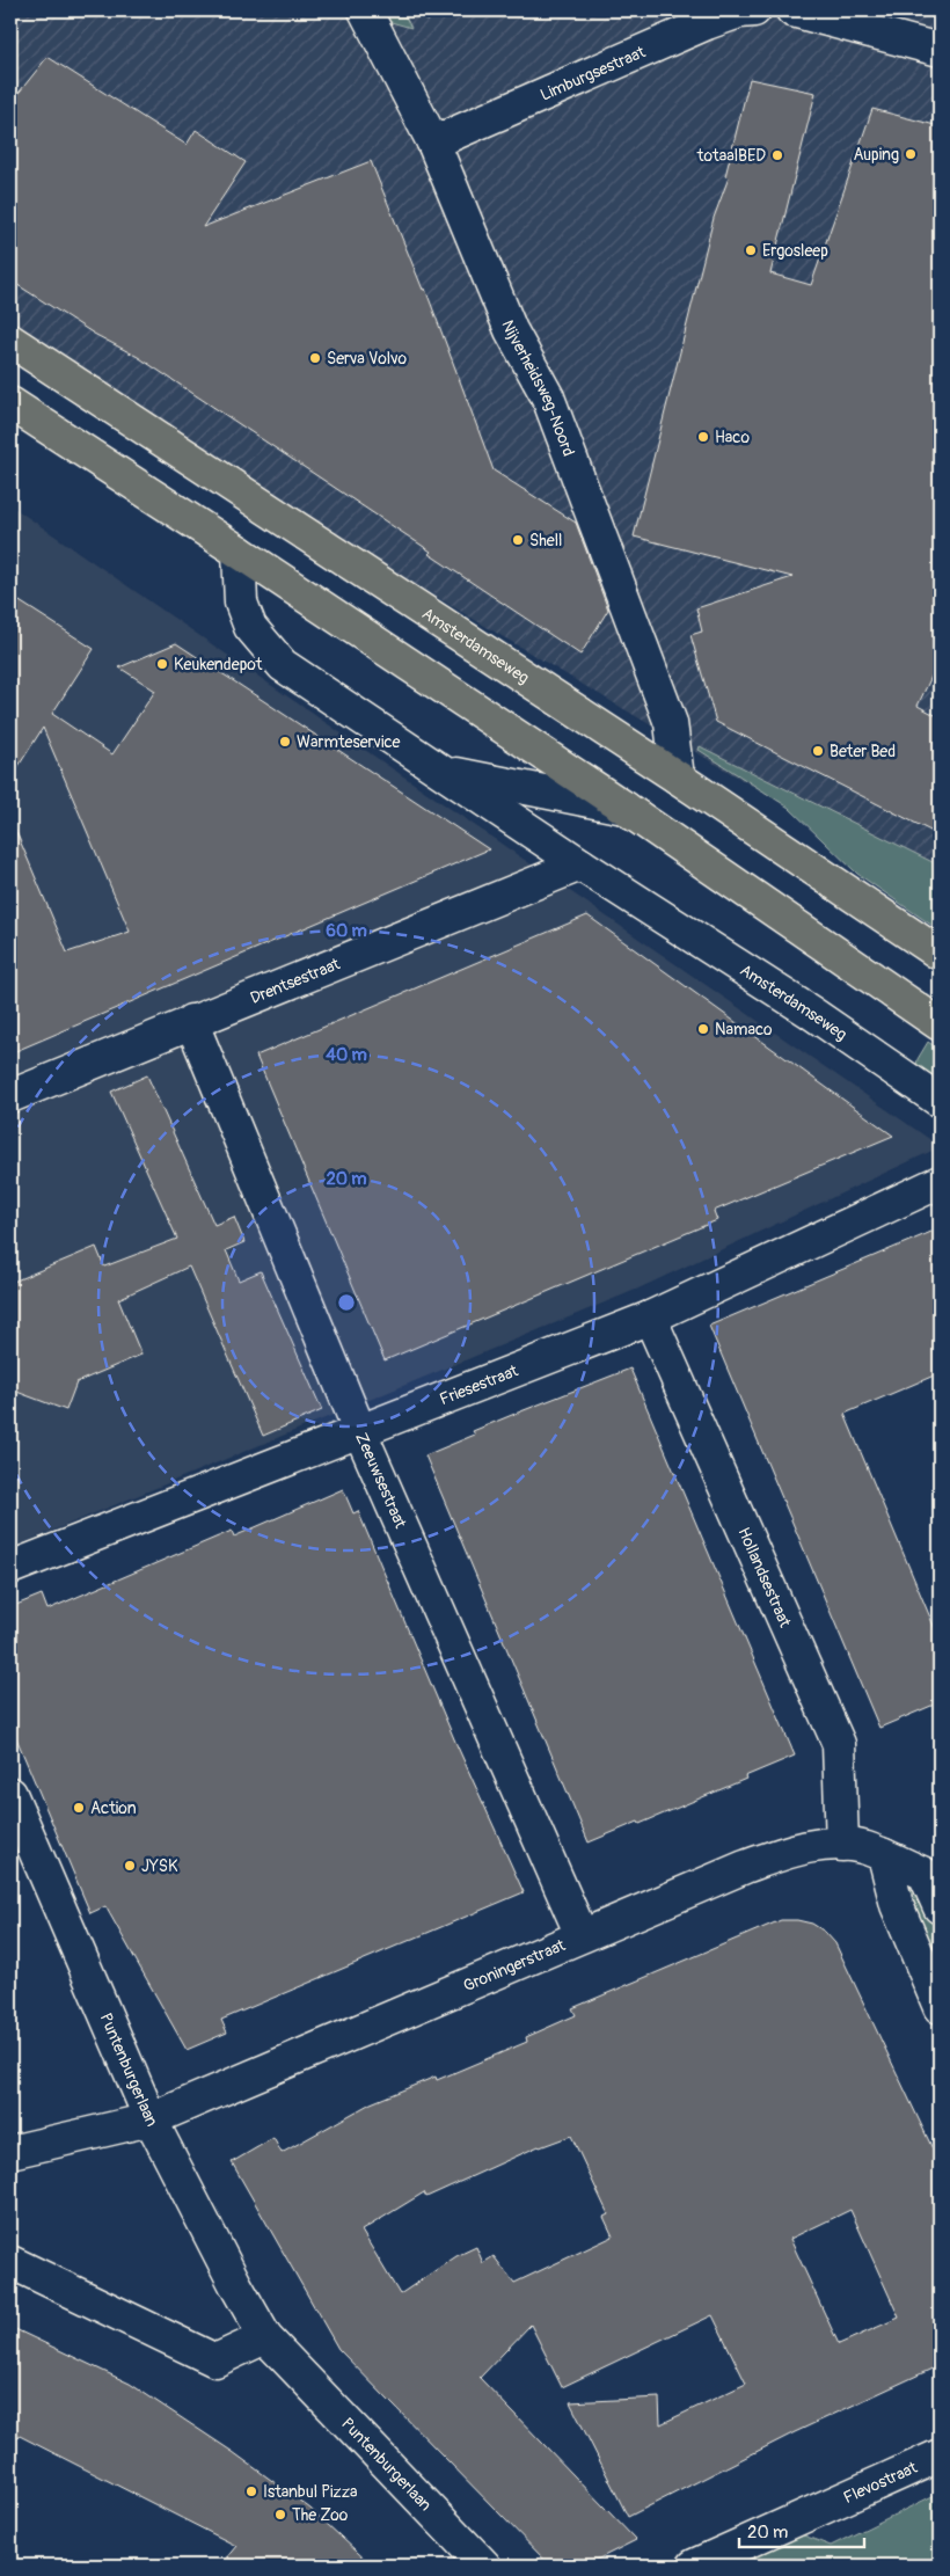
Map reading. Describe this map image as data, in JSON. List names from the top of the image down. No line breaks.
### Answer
{"streets":{"main road":["Amsterdamseweg"],"street":["Limburgsestraat","Nijverheidsweg-Noord","Drentsestraat","Friesestraat","Zeeuwsestraat","Hollandsestraat","Groningerstraat","Puntenburgerlaan","Flevostraat"]},"crossings":[["Limburgsestraat","Nijverheidsweg-Noord"],["Nijverheidsweg-Noord","Amsterdamseweg"],["Amsterdamseweg","Drentsestraat"],["Drentsestraat","Zeeuwsestraat"],["Friesestraat","Zeeuwsestraat"],["Friesestraat","Hollandsestraat"],["Zeeuwsestraat","Groningerstraat"],["Hollandsestraat","Groningerstraat"],["Groningerstraat","Puntenburgerlaan"]],"places":["Auping","totaalBED","Ergosleep","Serva Volvo","Haco","Shell","Keukendepot","Warmteservice","Beter Bed","Namaco","Action","JYSK","Istanbul Pizza","The Zoo"],"scale_bar":"20 m","rings":["60 m","40 m","20 m"]}
